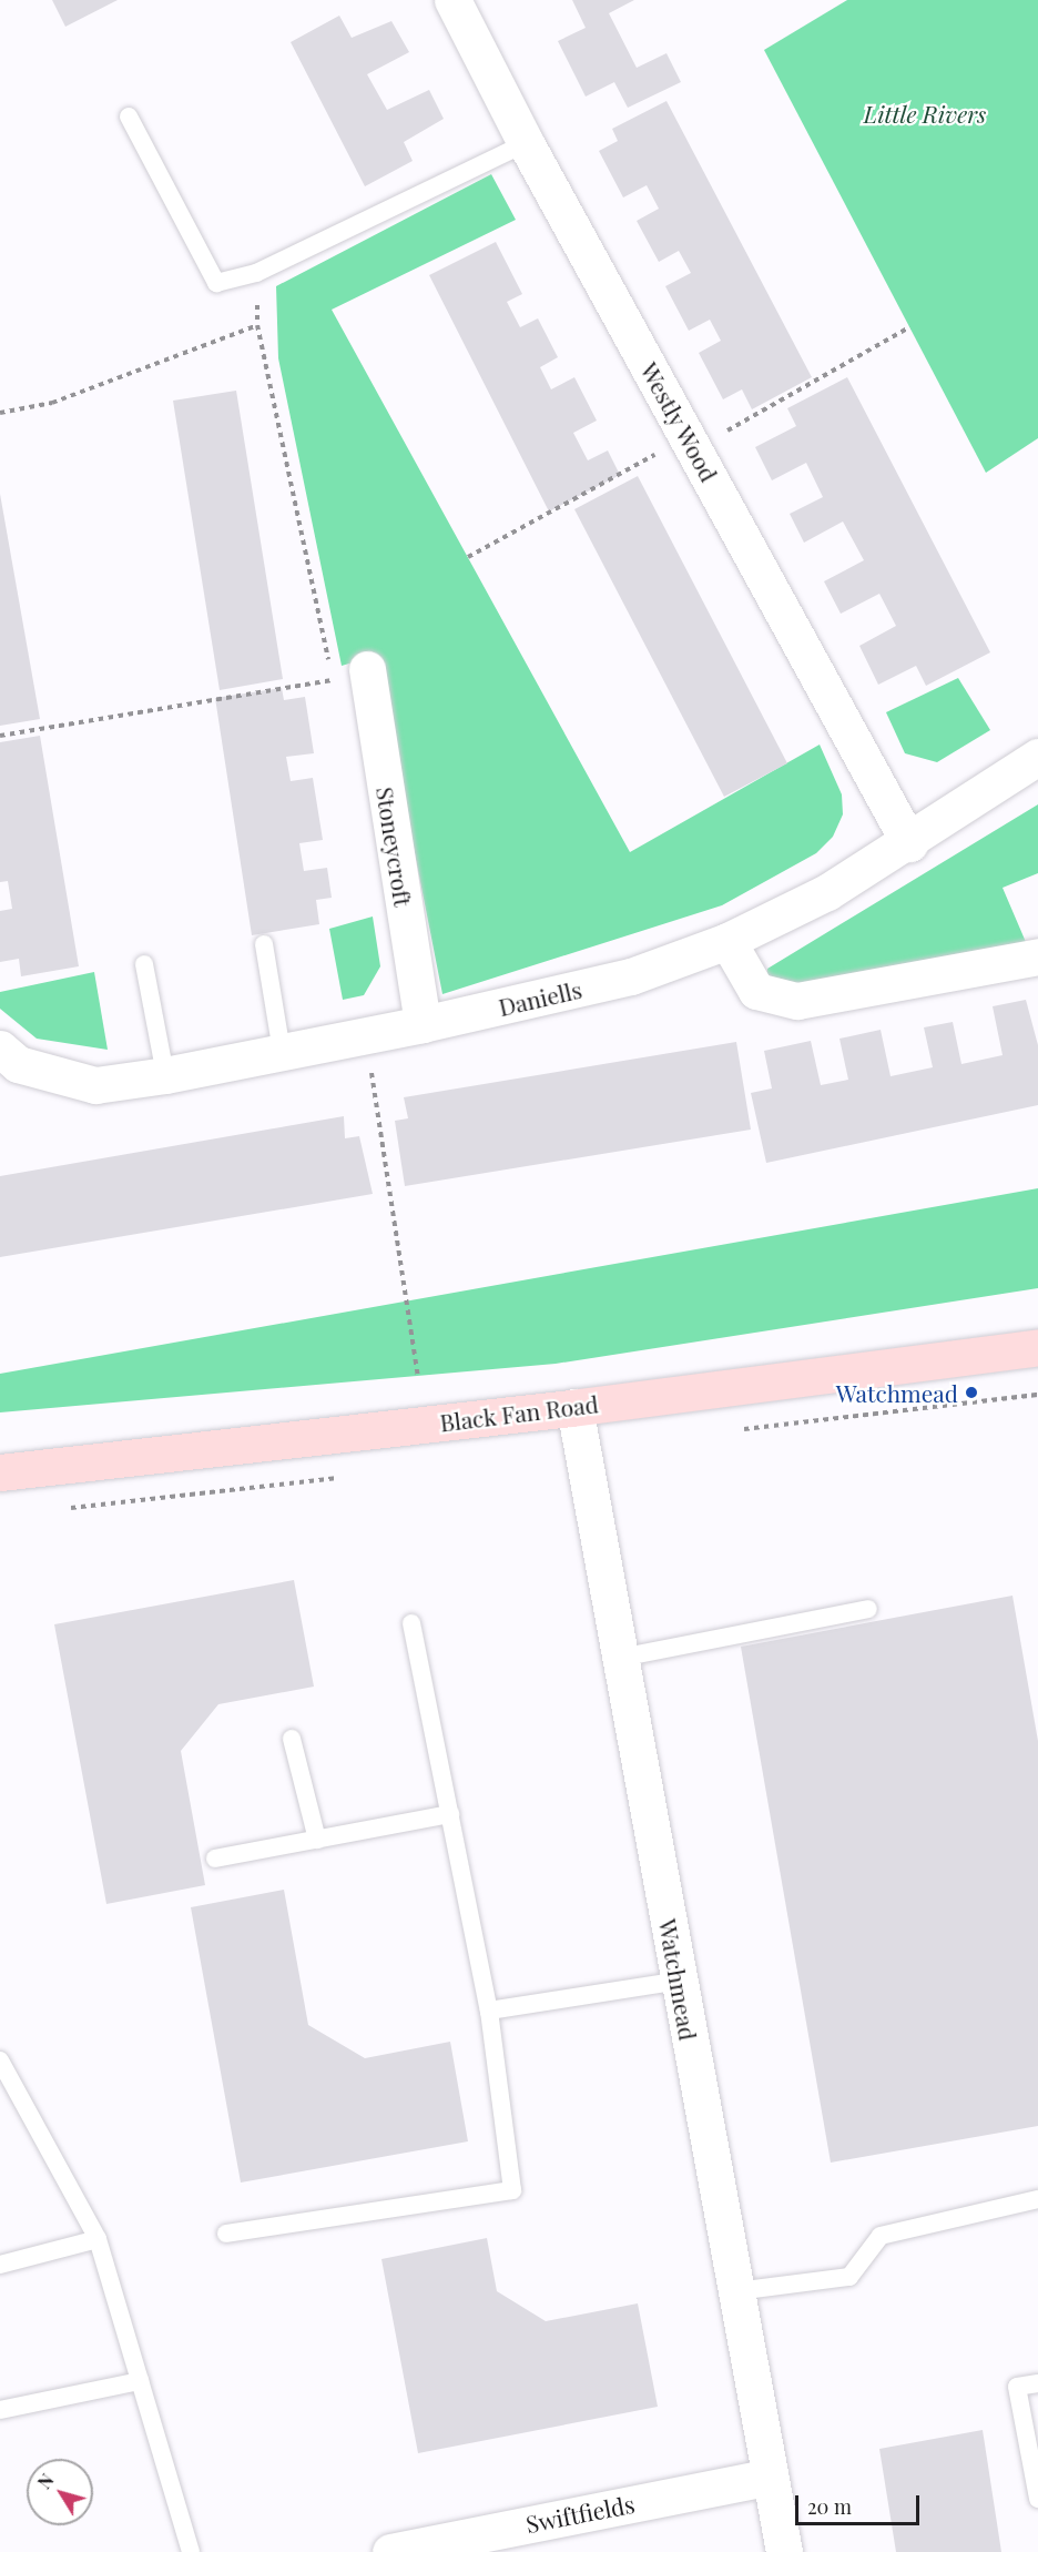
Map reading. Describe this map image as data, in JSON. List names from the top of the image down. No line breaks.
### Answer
{"streets":{"main road":["Black Fan Road"],"street":["Westly Wood","Stoneycroft","Daniells","Watchmead","Swiftfields"]},"crossings":[["Westly Wood","Daniells"],["Stoneycroft","Daniells"],["Black Fan Road","Watchmead"],["Watchmead","Swiftfields"]],"parks":["Little Rivers"],"places":["Watchmead"],"scale_bar":"20 m","north":"top left"}
